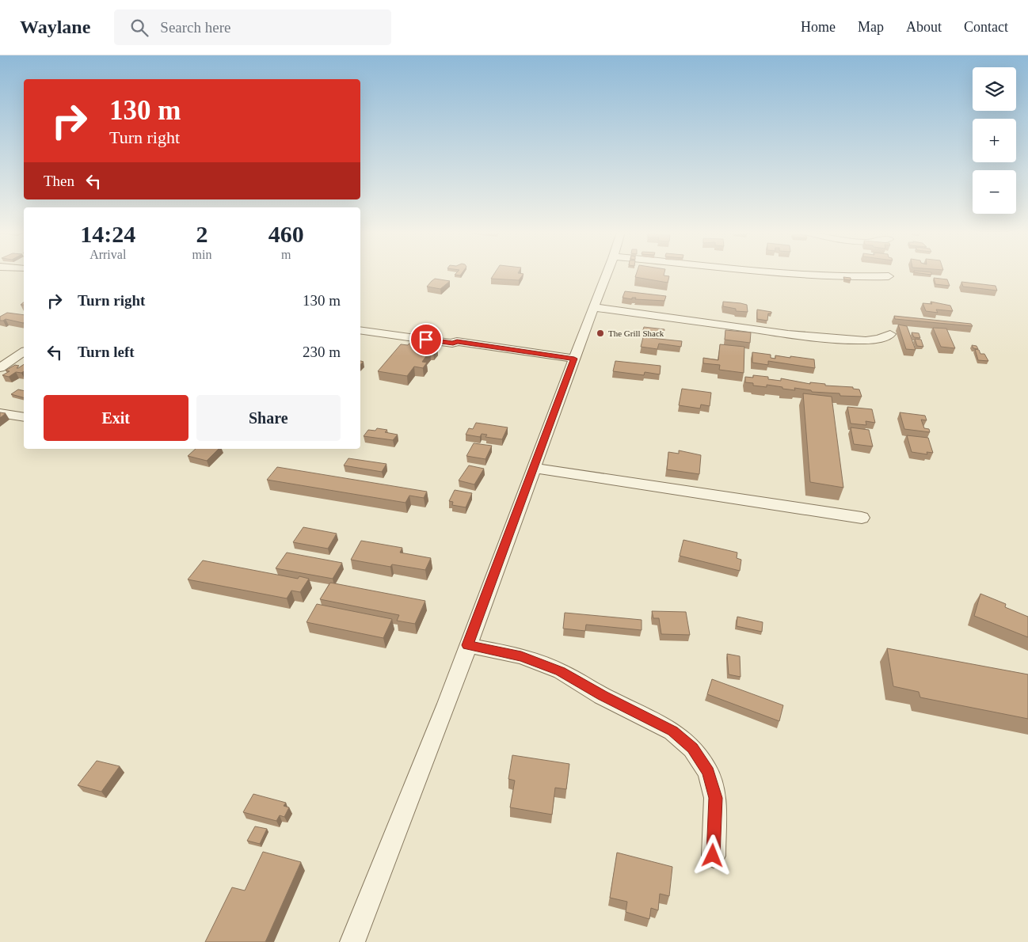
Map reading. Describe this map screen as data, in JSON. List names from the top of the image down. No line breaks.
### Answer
{"places":["The Grill Shack"],"page":{"header":"Waylane","search":"Search here","nav":["Home","Map","About","Contact"],"map_buttons":["+","−"],"turn":["130 m","Turn right"],"then":"Then","eta":["14:24","Arrival","2","min","460","m"],"list":[{"name":"Turn right","value":"130 m"},{"name":"Turn left","value":"230 m"}],"buttons":["Exit","Share"]}}
